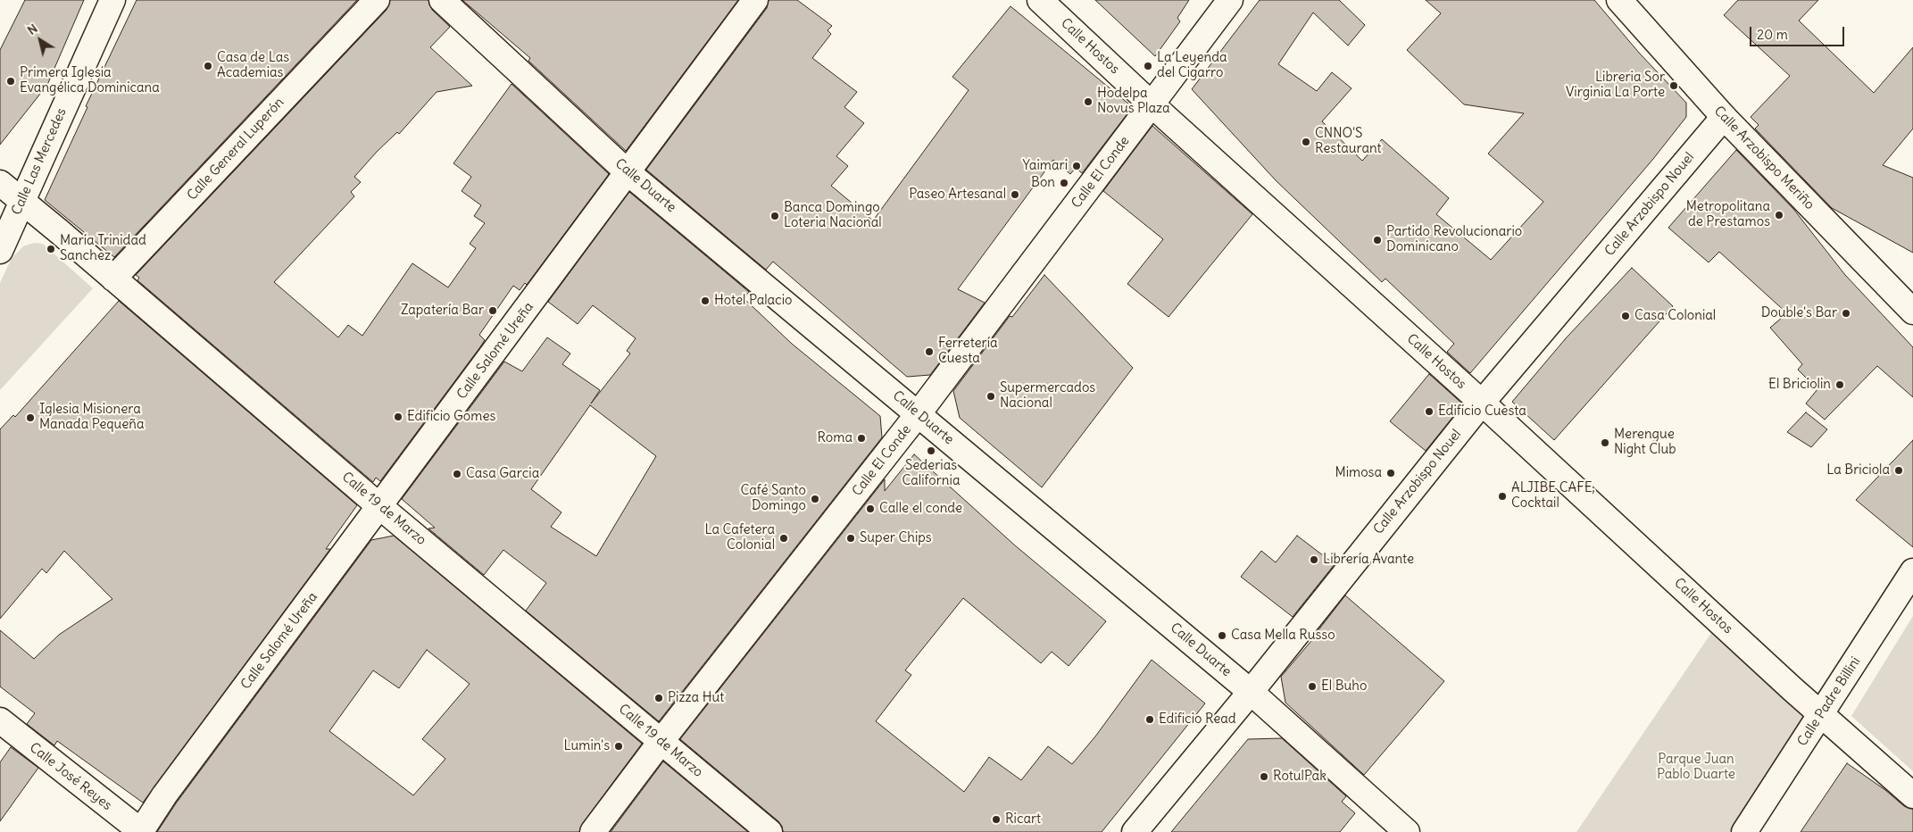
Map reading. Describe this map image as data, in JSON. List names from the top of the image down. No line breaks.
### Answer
{"streets":{"street":["Calle Hostos","Calle General Luperón","Calle Arzobispo Meriño","Calle Las Mercedes","Calle El Conde","Calle Duarte","Calle Arzobispo Nouel","Calle Salomé Ureña","Calle 19 de Marzo","Calle Padre Billini","Calle José Reyes"]},"crossings":[["Calle Hostos","Calle El Conde"],["Calle Hostos","Calle Arzobispo Nouel"],["Calle Hostos","Calle Padre Billini"],["Calle General Luperón","Calle 19 de Marzo"],["Calle Arzobispo Meriño","Calle Arzobispo Nouel"],["Calle Las Mercedes","Calle 19 de Marzo"],["Calle El Conde","Calle Duarte"],["Calle El Conde","Calle 19 de Marzo"],["Calle Duarte","Calle Arzobispo Nouel"],["Calle Duarte","Calle Salomé Ureña"],["Calle Salomé Ureña","Calle 19 de Marzo"],["Calle Salomé Ureña","Calle José Reyes"]],"parks":["Parque Juan Pablo Duarte"],"places":["Casa de Las Academias","La Leyenda del Cigarro","Primera Iglesia Evangélica Dominicana","Libreria Sor Virginia La Porte","Hodelpa Novus Plaza","CNNO'S Restaurant","Yaimari","Bon","Paseo Artesanal","Metropolitana de Prestamos","Banca Domingo Loteria Nacional","Partido Revolucionario Dominicano","María Trinidad Sanchez","Hotel Palacio","Zapatería Bar","Double's Bar","Casa Colonial","Ferretería Cuesta","El Briciolin","Supermercados Nacional","Edificio Cuesta","Edificio Gomes","Iglesia Misionera Manada Pequeña","Roma","Merengue Night Club","Sederias California","La Briciola","Mimosa","Casa Garcia","ALJIBE CAFE, Cocktail","Café Santo Domingo","Calle el conde","La Cafetera Colonial","Super Chips","Librería Avante","Casa Mella Russo","El Buho","Pizza Hut","Edificio Read","Lumin's","RotulPak","Ricart"],"scale_bar":"20 m","north":"top left"}
